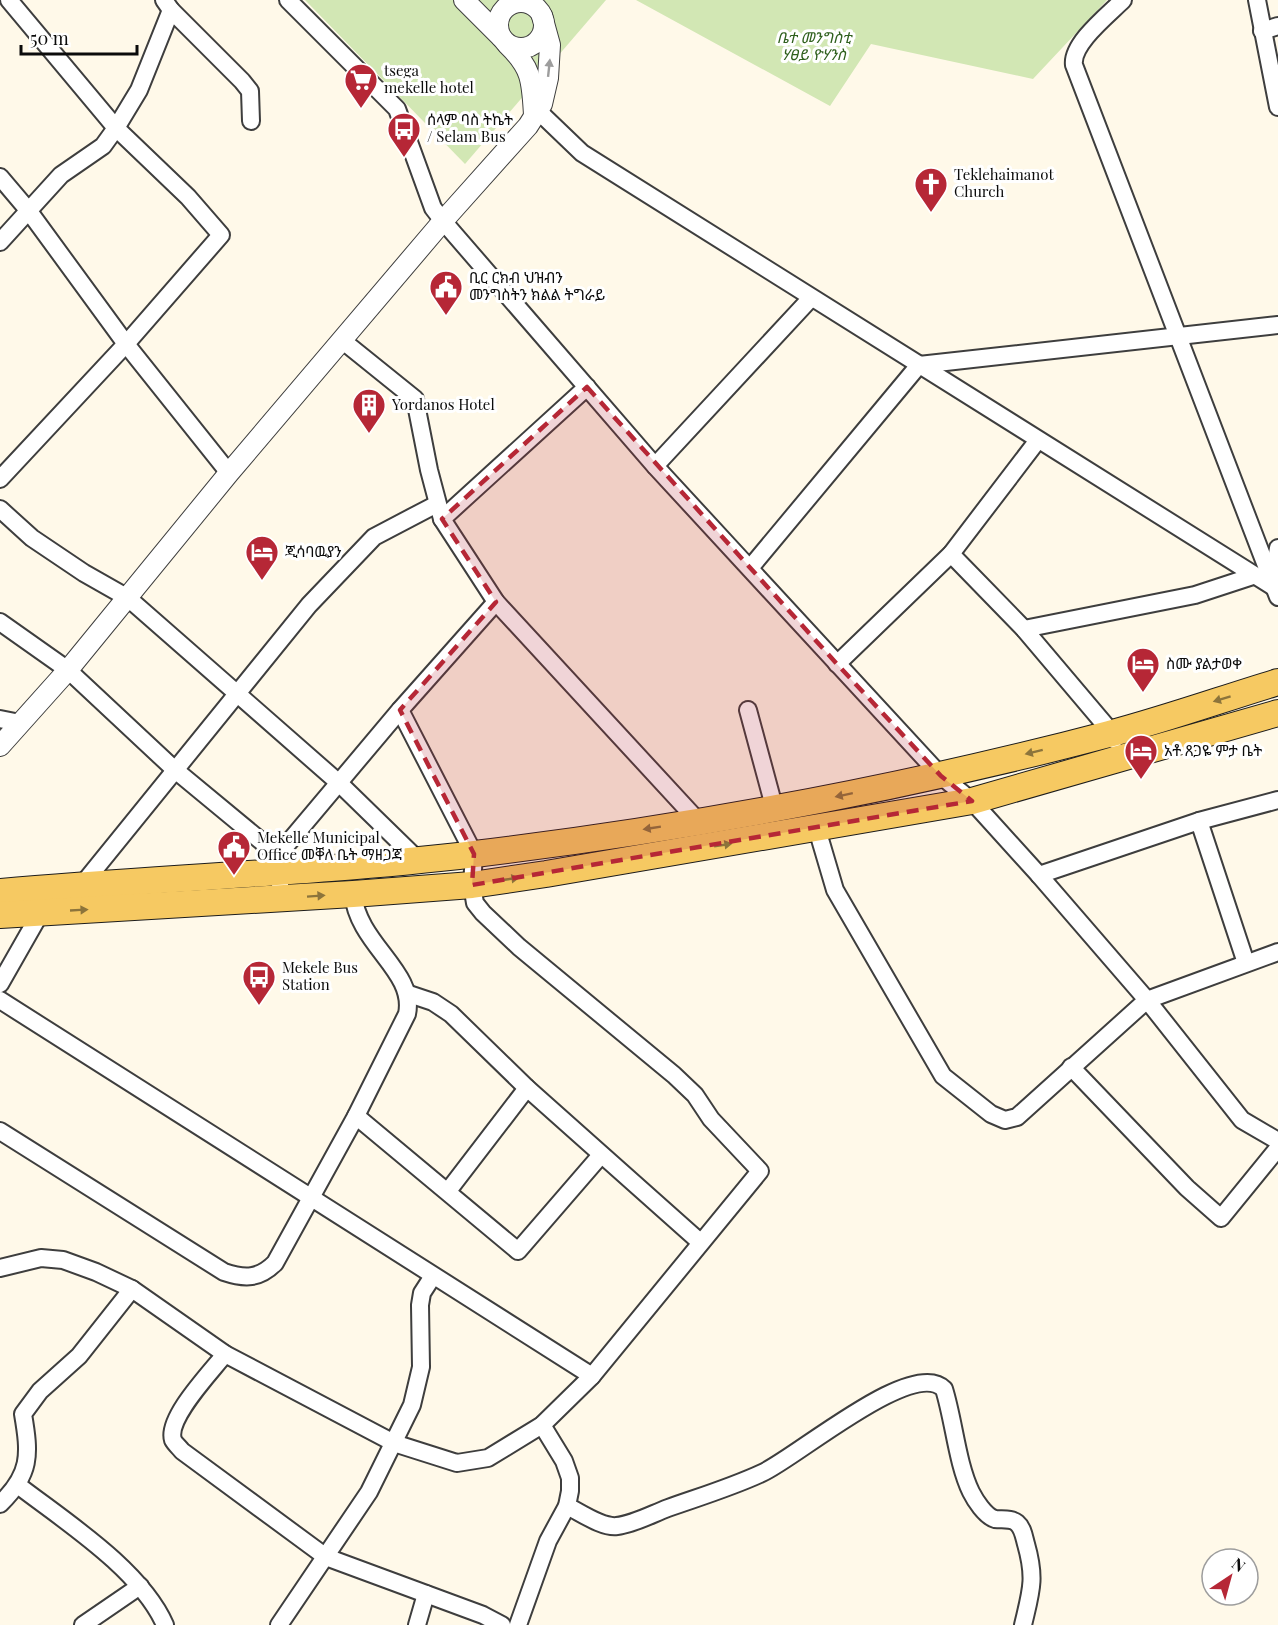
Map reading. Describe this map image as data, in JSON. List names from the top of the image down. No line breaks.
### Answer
{"parks":["ቤተ መንግስቲ ሃፀይ ዮሃንስ"],"places":{"supermarket":["tsega mekelle hotel"],"bus stop":["ሰላም ባስ ትኬት / Selam Bus","Mekele Bus Station"],"church":["Teklehaimanot Church"],"public building":["ቢር ርክብ ህዝብን መንግስትን ክልል ትግራይ","Mekelle Municipal Office መቐለ ቤት ማዘጋጃ"],"building":["Yordanos Hotel"],"hotel":["ጂሳባዉያን","ስሙ ያልታወቀ","አቶ ጸጋዬ ምታ ቤት"]},"scale_bar":"50 m","north":"top right"}
